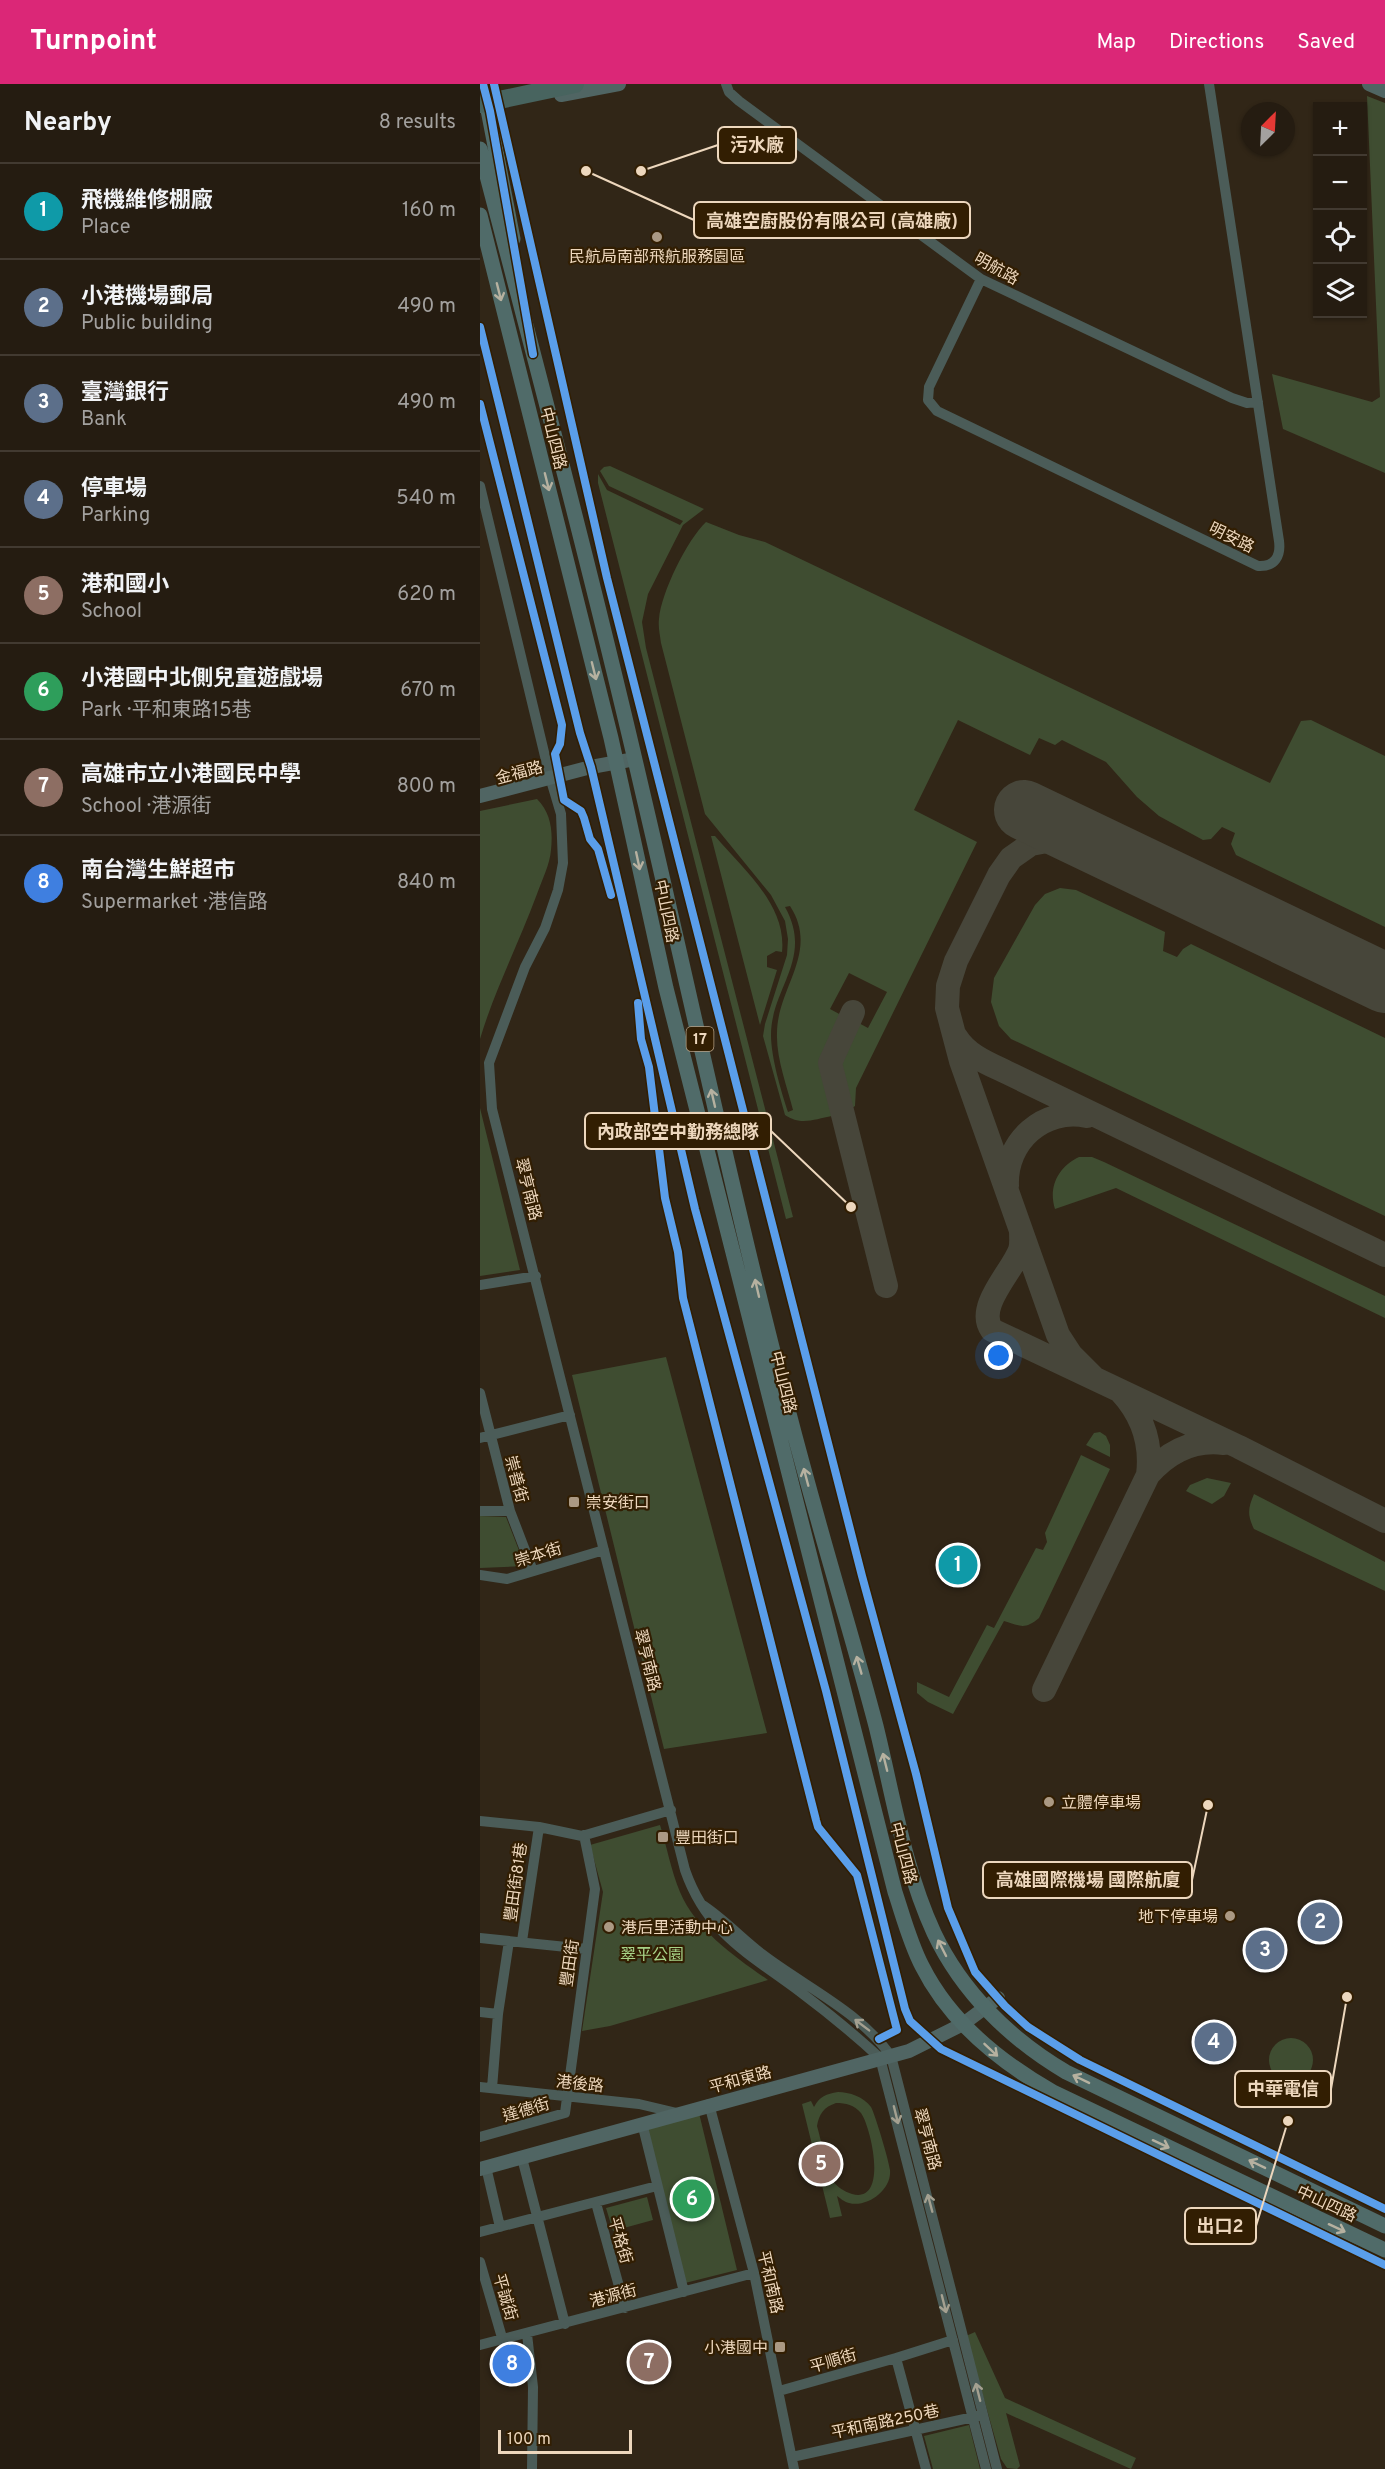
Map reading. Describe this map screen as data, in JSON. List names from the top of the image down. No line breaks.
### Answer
{"streets":{"main road":["中山四路","17"],"street":["明航路","明安路","金福路","翠亨南路","崇善街","崇本街","豐田街81巷","豐田街","平和東路","港後路","達德街","平格街","平和南路","港源街","平誠街","平順街","平和南路250巷"]},"crossings":[["明航路","明安路"],["中山四路","金福路"],["中山四路","平和東路"],["金福路","翠亨南路"],["翠亨南路","崇本街"],["翠亨南路","平和東路"],["翠亨南路","平順街"],["翠亨南路","平和南路250巷"],["崇善街","崇本街"],["豐田街","港後路"],["豐田街","達德街"],["平和東路","港後路"],["平和東路","平和南路"],["港後路","達德街"],["平格街","港源街"],["平和南路","港源街"],["平和南路","平順街"],["平和南路","平和南路250巷"],["港源街","平誠街"]],"parks":["翠平公園"],"places":{"other":["高雄空廚股份有限公司 (高雄廠)","污水廠","民航局南部飛航服務園區","內政部空中勤務總隊","立體停車場","高雄國際機場 國際航廈","地下停車場","港后里活動中心","中華電信","出口2"],"transit":["崇安街口","豐田街口","小港國中"]},"scale_bar":"100 m","north":"top right","page":{"header":"Turnpoint","nav":["Map","Directions","Saved"],"heading":["Nearby","8 results"],"map_buttons":["+","−"],"list":[{"mark":"1","name":"飛機維修棚廠","note":"Place","value":"160 m"},{"mark":"2","name":"小港機場郵局","note":"Public building","value":"490 m"},{"mark":"3","name":"臺灣銀行","note":"Bank","value":"490 m"},{"mark":"4","name":"停車場","note":"Parking","value":"540 m"},{"mark":"5","name":"港和國小","note":"School","value":"620 m"},{"mark":"6","name":"小港國中北側兒童遊戲場","note":"Park · 平和東路15巷","value":"670 m"},{"mark":"7","name":"高雄市立小港國民中學","note":"School · 港源街","value":"800 m"},{"mark":"8","name":"南台灣生鮮超市","note":"Supermarket · 港信路","value":"840 m"}],"pins":["1","2","3","4","5","6","7","8"],"scale":"100 m"}}
